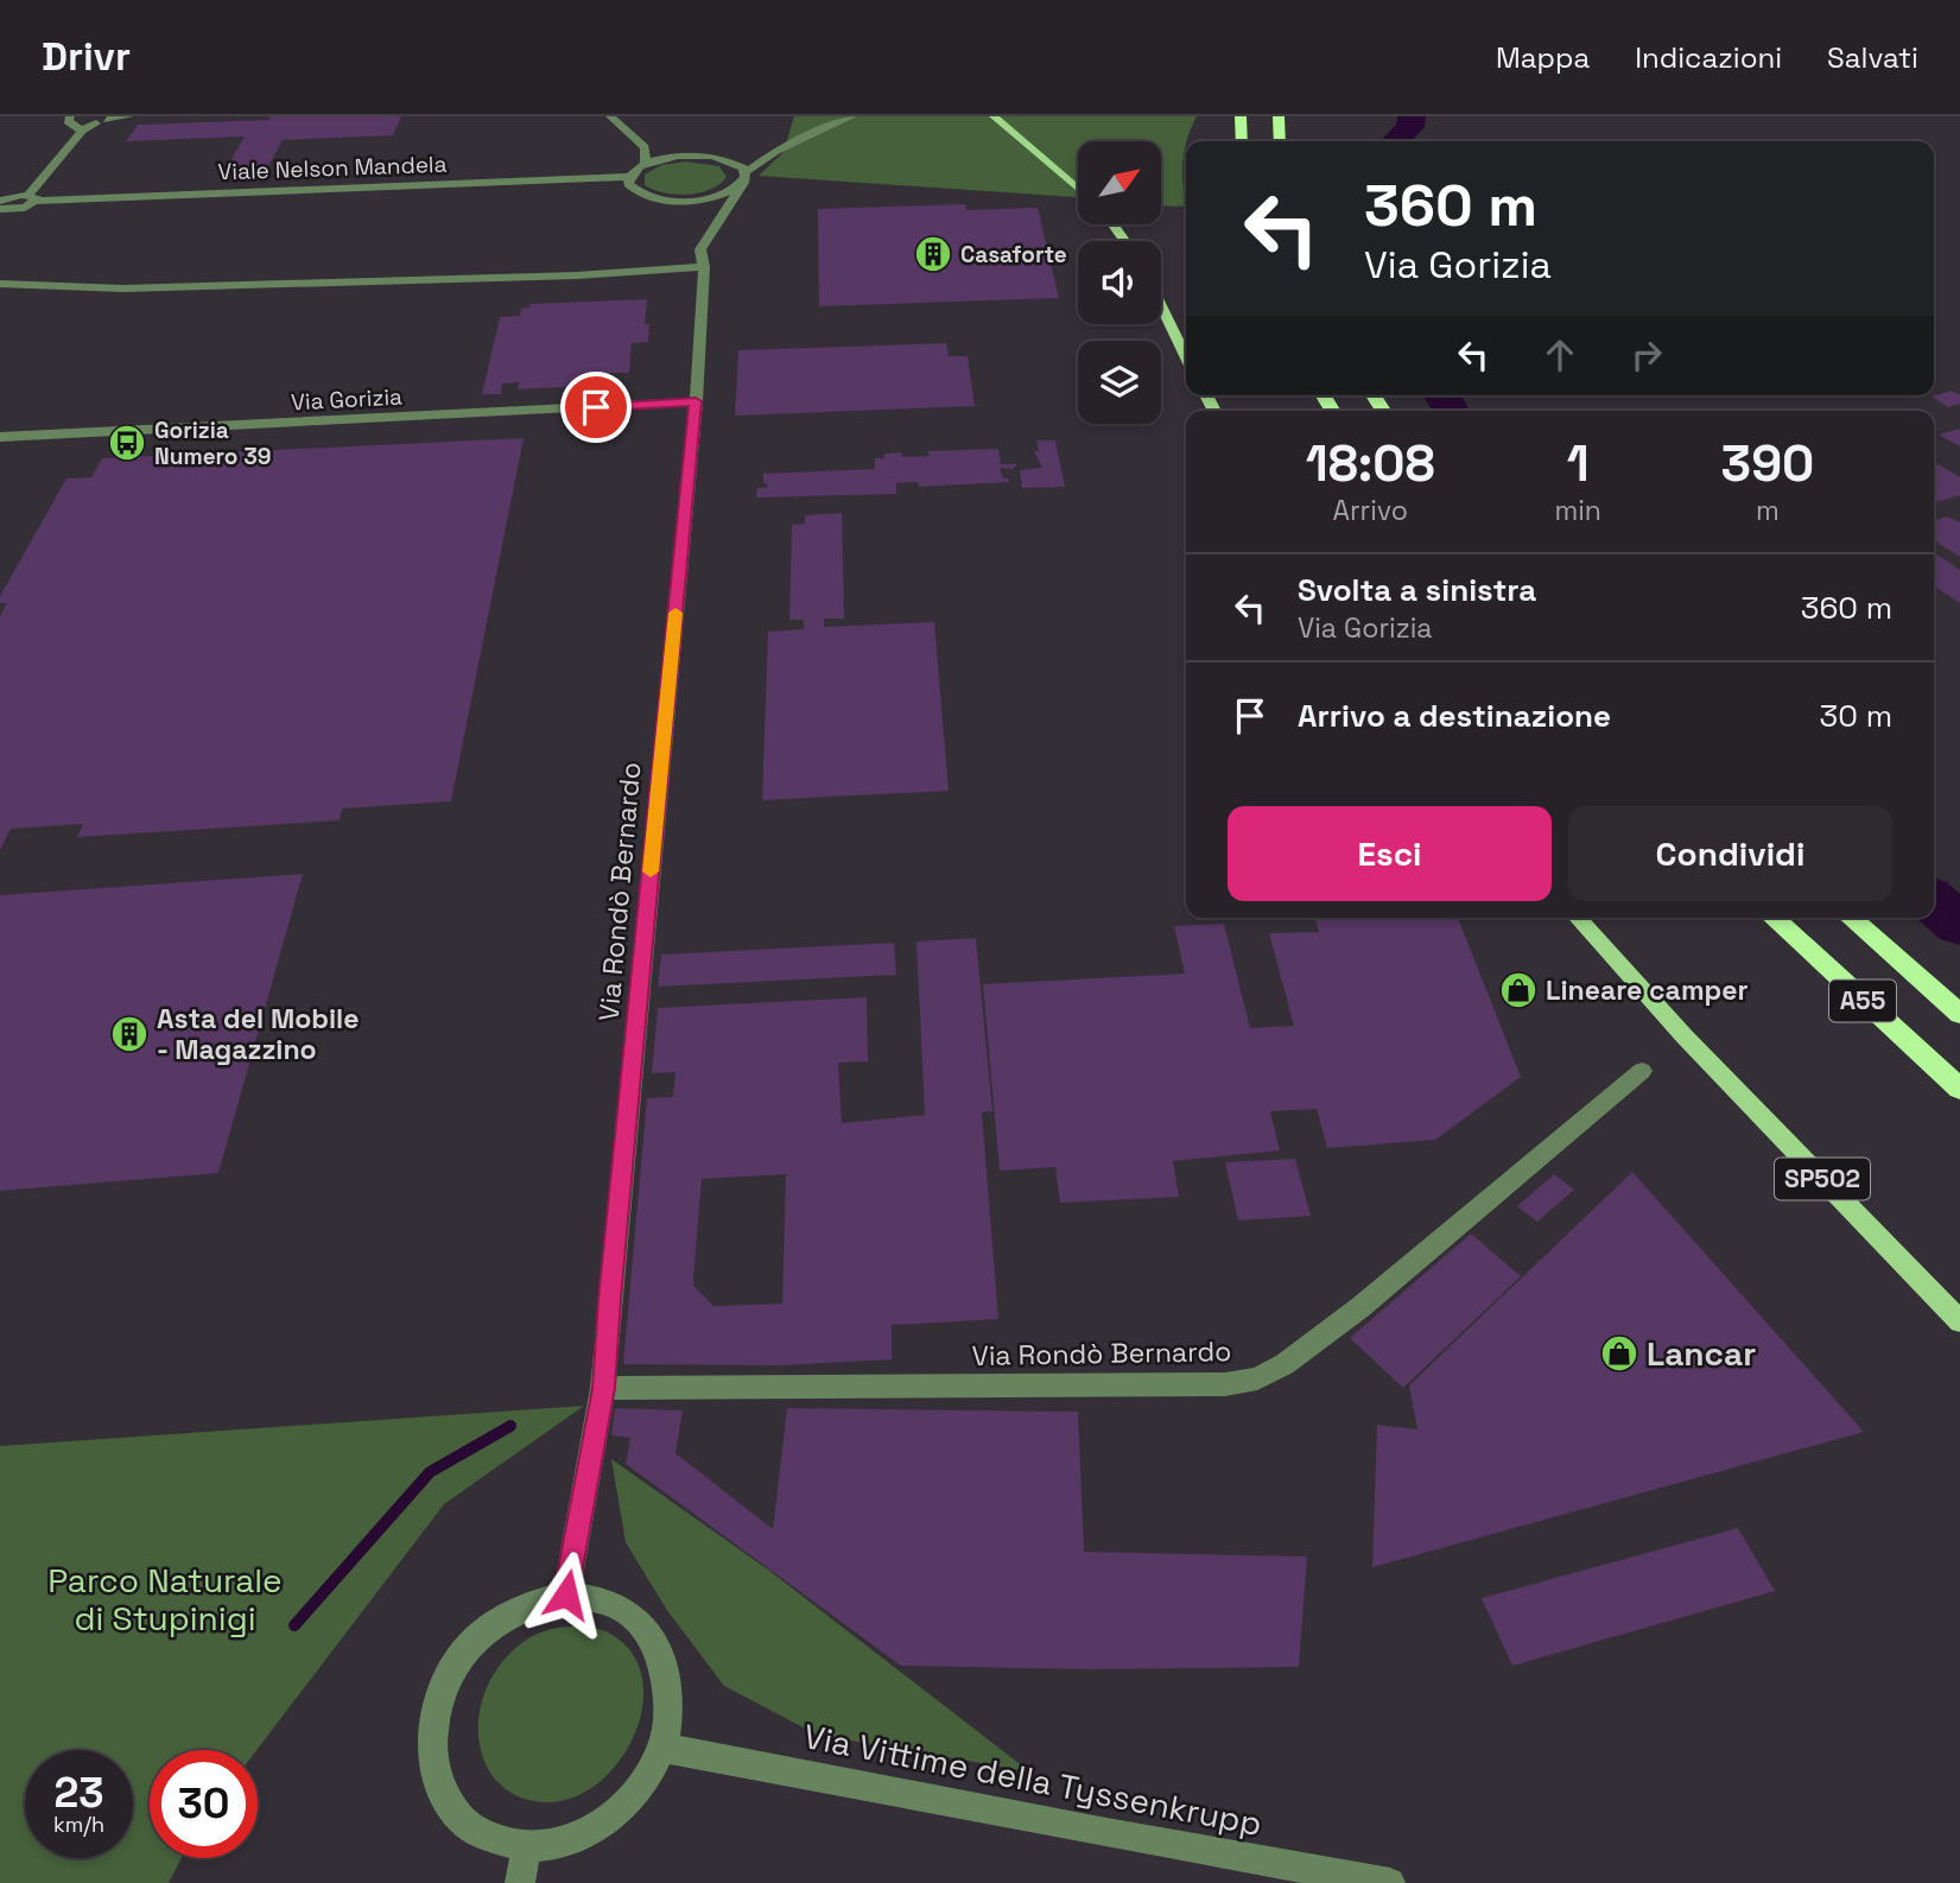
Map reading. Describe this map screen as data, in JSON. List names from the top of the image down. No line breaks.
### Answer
{"streets":{"highway":["A55"],"main road":["SP502"],"street":["Viale Nelson Mandela","Via Gorizia","Via Rondò Bernardo","Via Vittime della Tyssenkrupp"]},"crossings":[["Via Gorizia","Via Rondò Bernardo"],["Via Rondò Bernardo","Via Vittime della Tyssenkrupp"]],"parks":["Parco Naturale di Stupinigi"],"places":{"building":["Casaforte","Asta del Mobile - Magazzino"],"bus stop":["Gorizia Numero 39"],"shop":["Lineare camper","Lancar"]},"north":"top right","page":{"header":"Drivr","nav":["Mappa","Indicazioni","Salvati"],"turn":["360 m","Via Gorizia"],"eta":["18:08","Arrivo","1","min","390","m"],"list":[{"name":"Svolta a sinistra","note":"Via Gorizia","value":"360 m"},{"name":"Arrivo a destinazione","value":"30 m"}],"buttons":["Esci","Condividi"],"speed":"23 km/h","limit":"30"}}
